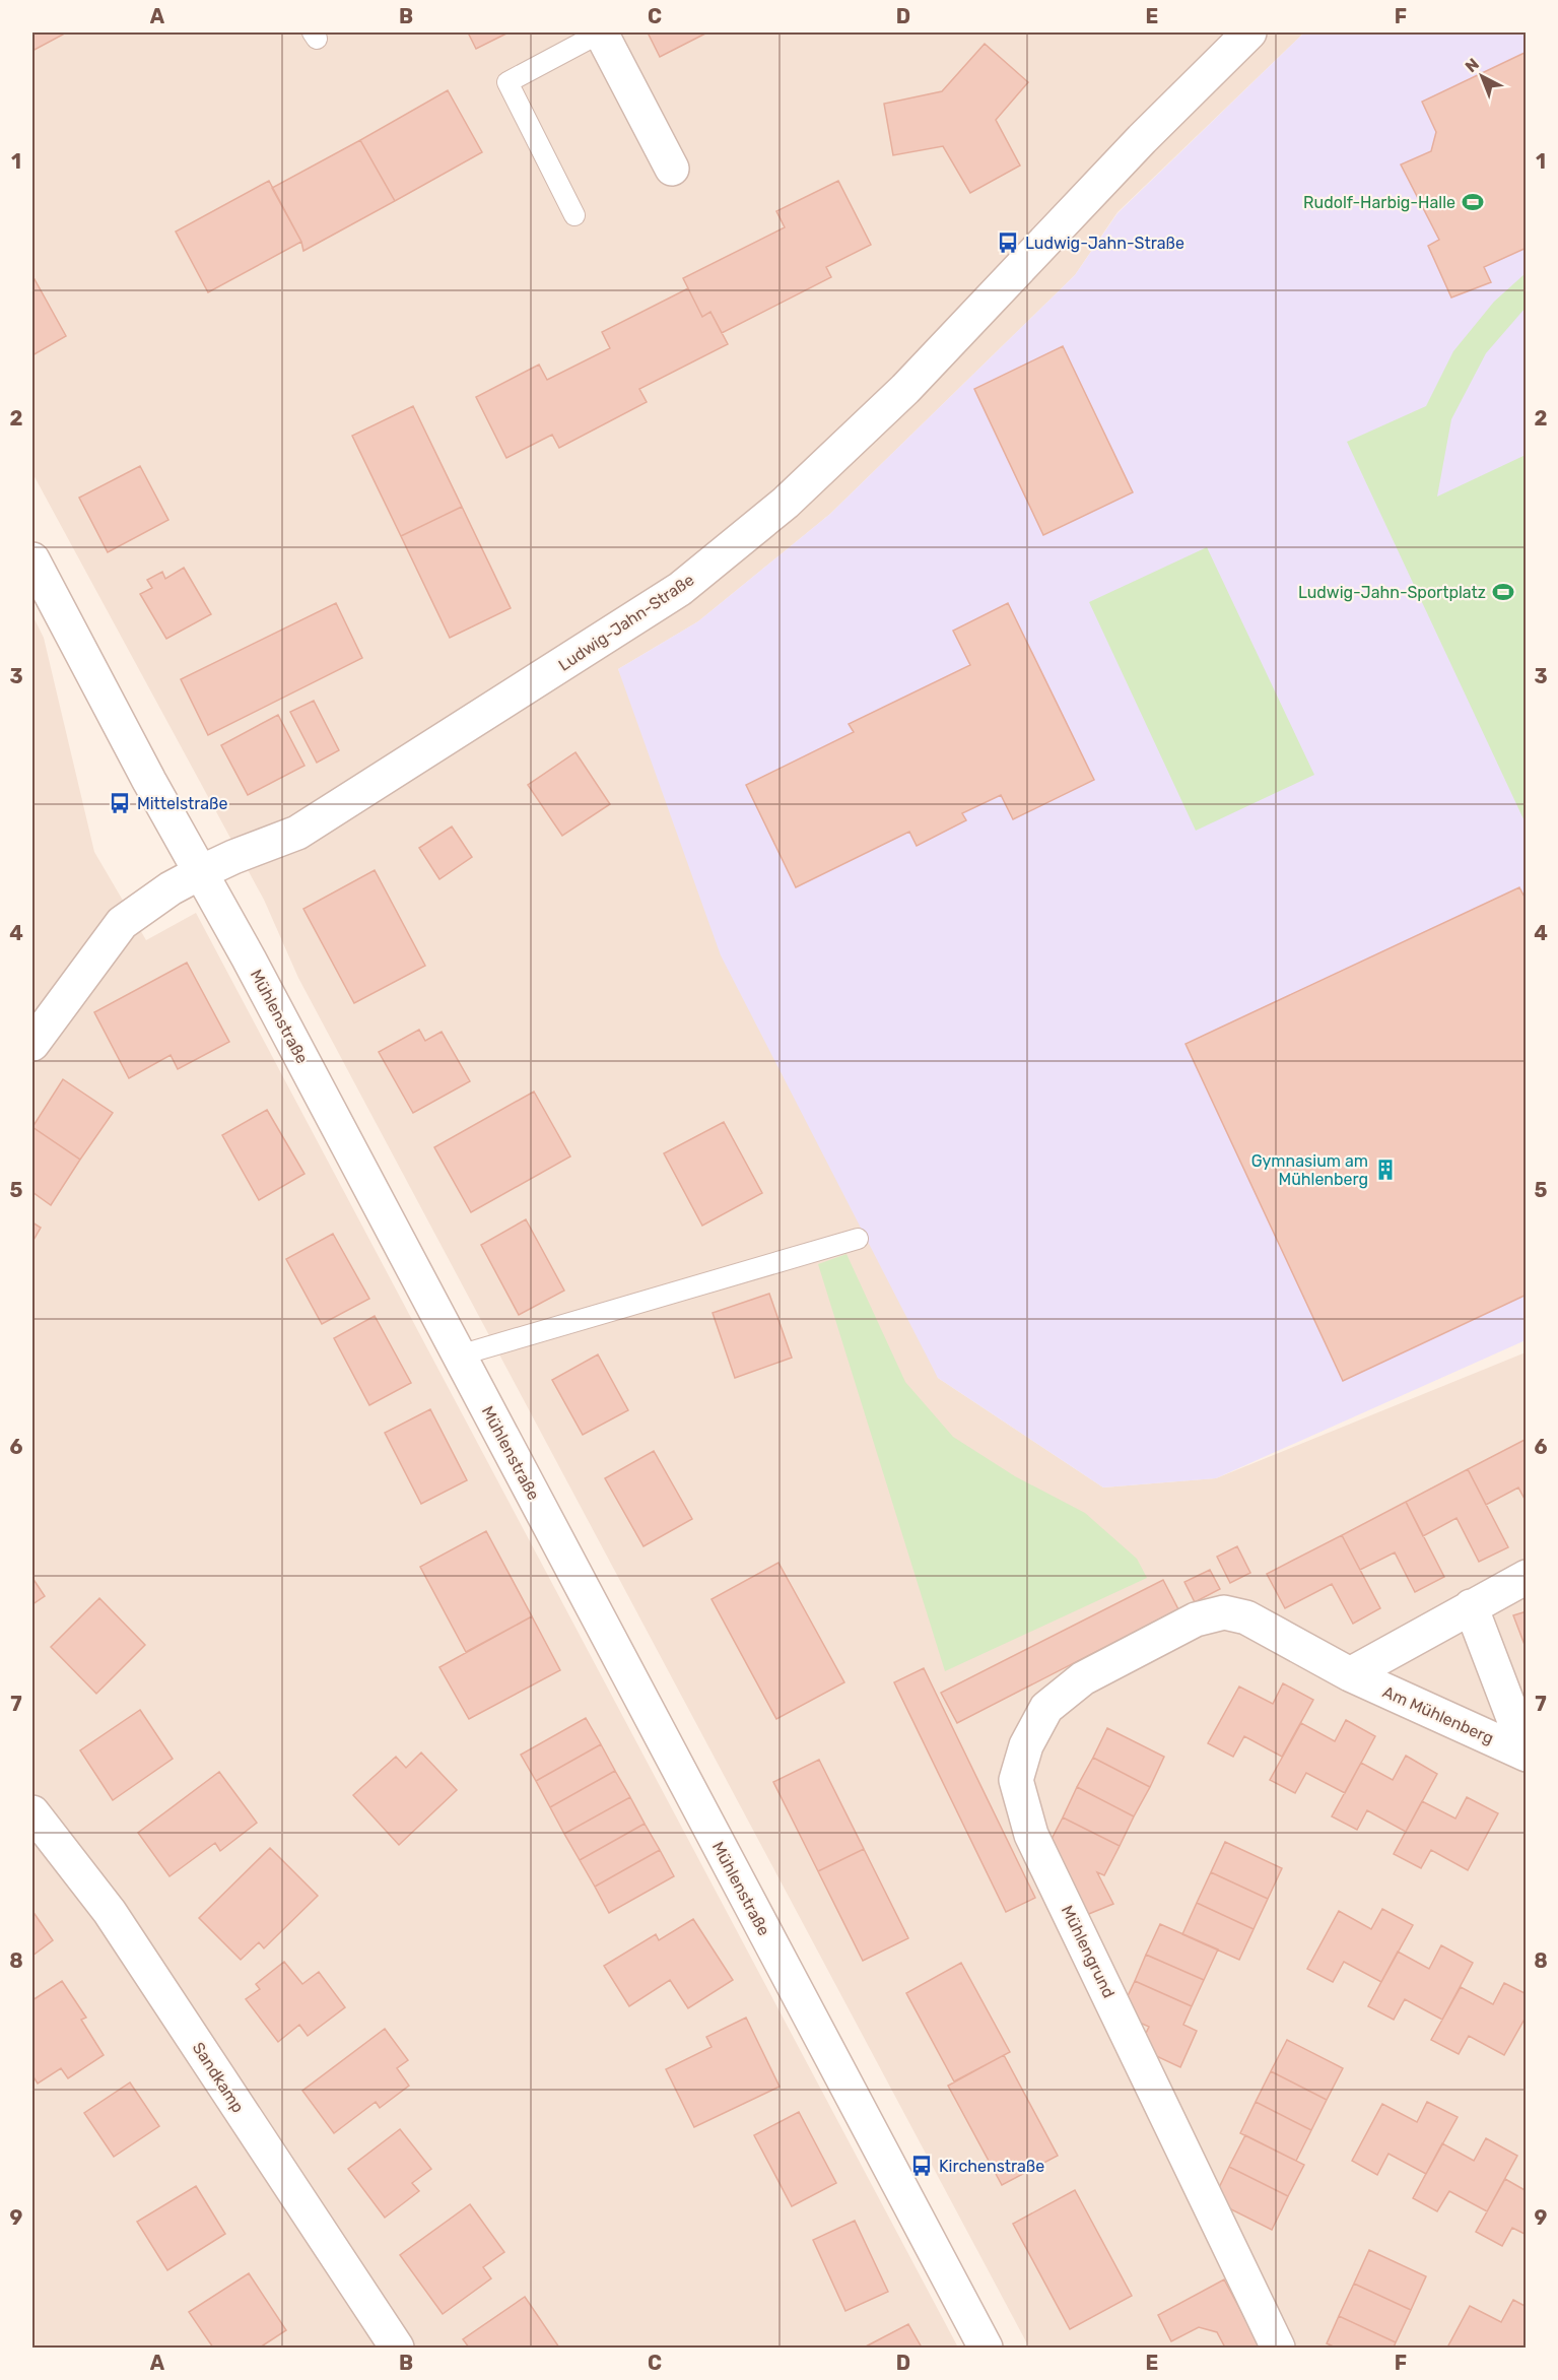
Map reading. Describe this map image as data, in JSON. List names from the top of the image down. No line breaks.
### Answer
{"streets":{"street":["Ludwig-Jahn-Straße","Mühlenstraße","Am Mühlenberg","Mühlengrund","Sandkamp"]},"crossings":[["Ludwig-Jahn-Straße","Mühlenstraße"],["Am Mühlenberg","Mühlengrund"]],"places":{"sports":["Rudolf-Harbig-Halle","Ludwig-Jahn-Sportplatz"],"bus stop":["Ludwig-Jahn-Straße","Mittelstraße","Kirchenstraße"],"building":["Gymnasium am Mühlenberg"]},"north":"top left","grid":{"columns":["A","B","C","D","E","F"],"rows":["1","2","3","4","5","6","7","8","9"]}}
